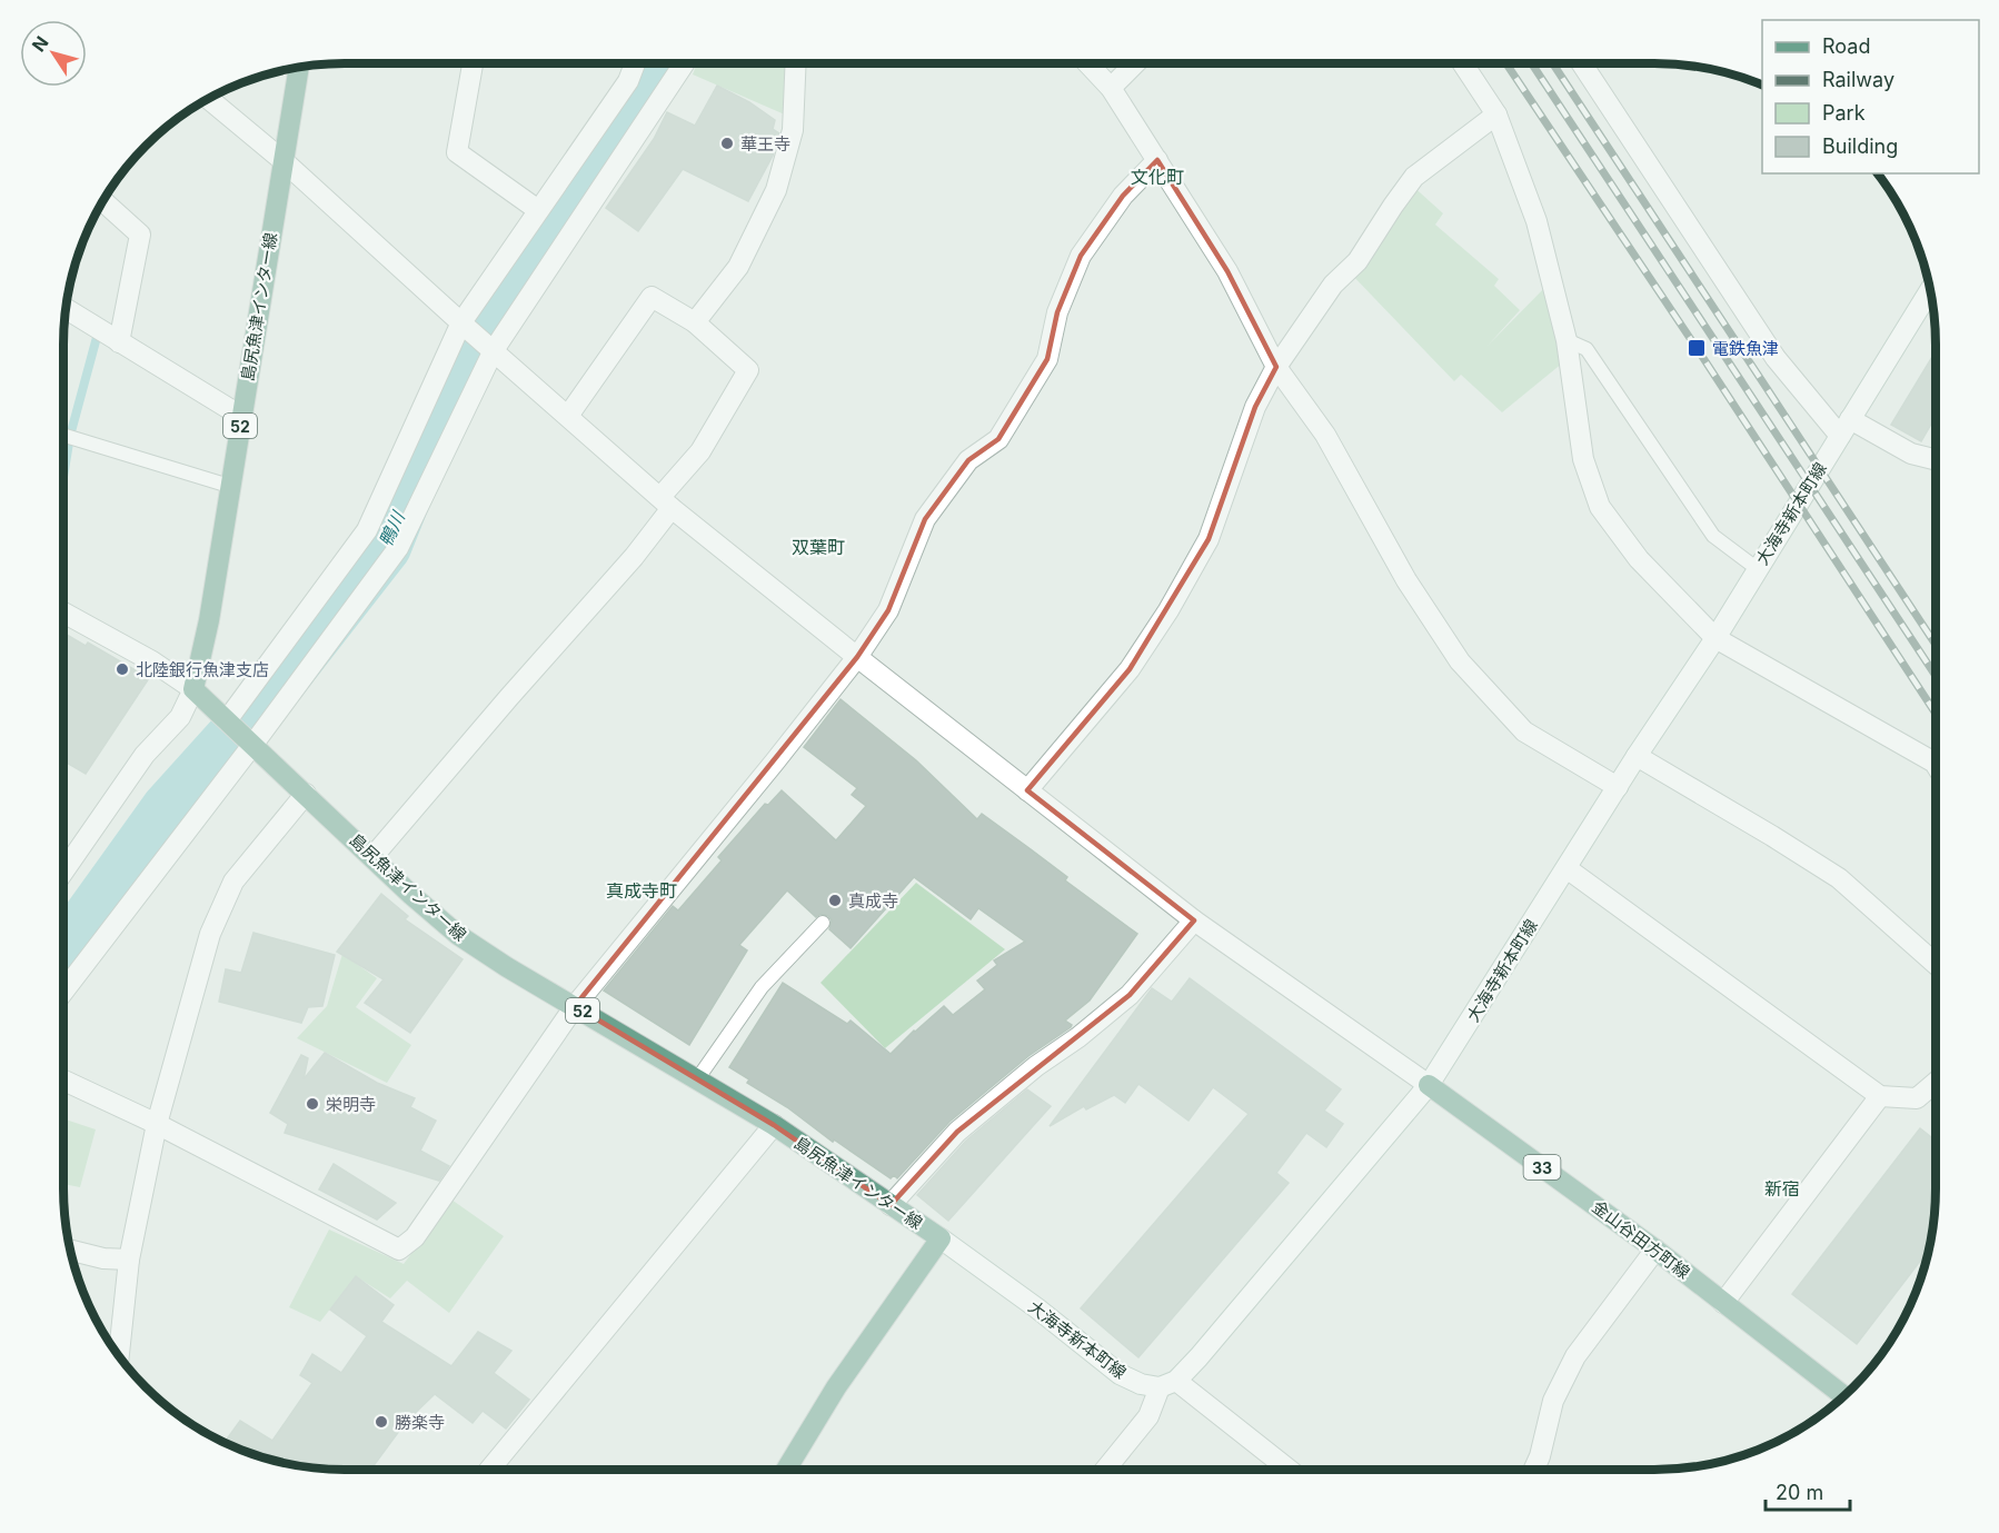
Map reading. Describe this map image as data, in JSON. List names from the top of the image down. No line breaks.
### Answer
{"streets":{"main road":["島尻魚津インター線","52","33","金山谷田方町線"],"street":["大海寺新本町線"]},"crossings":[["島尻魚津インター線","大海寺新本町線"],["大海寺新本町線","金山谷田方町線"]],"districts":["文化町","双葉町","真成寺町","新宿"],"water":["鴨川"],"places":{"other":["華王寺","北陸銀行魚津支店","真成寺","栄明寺","勝楽寺"],"transit":["電鉄魚津"]},"legend":["Road","Railway","Park","Building"],"scale_bar":"20 m","north":"top left"}
